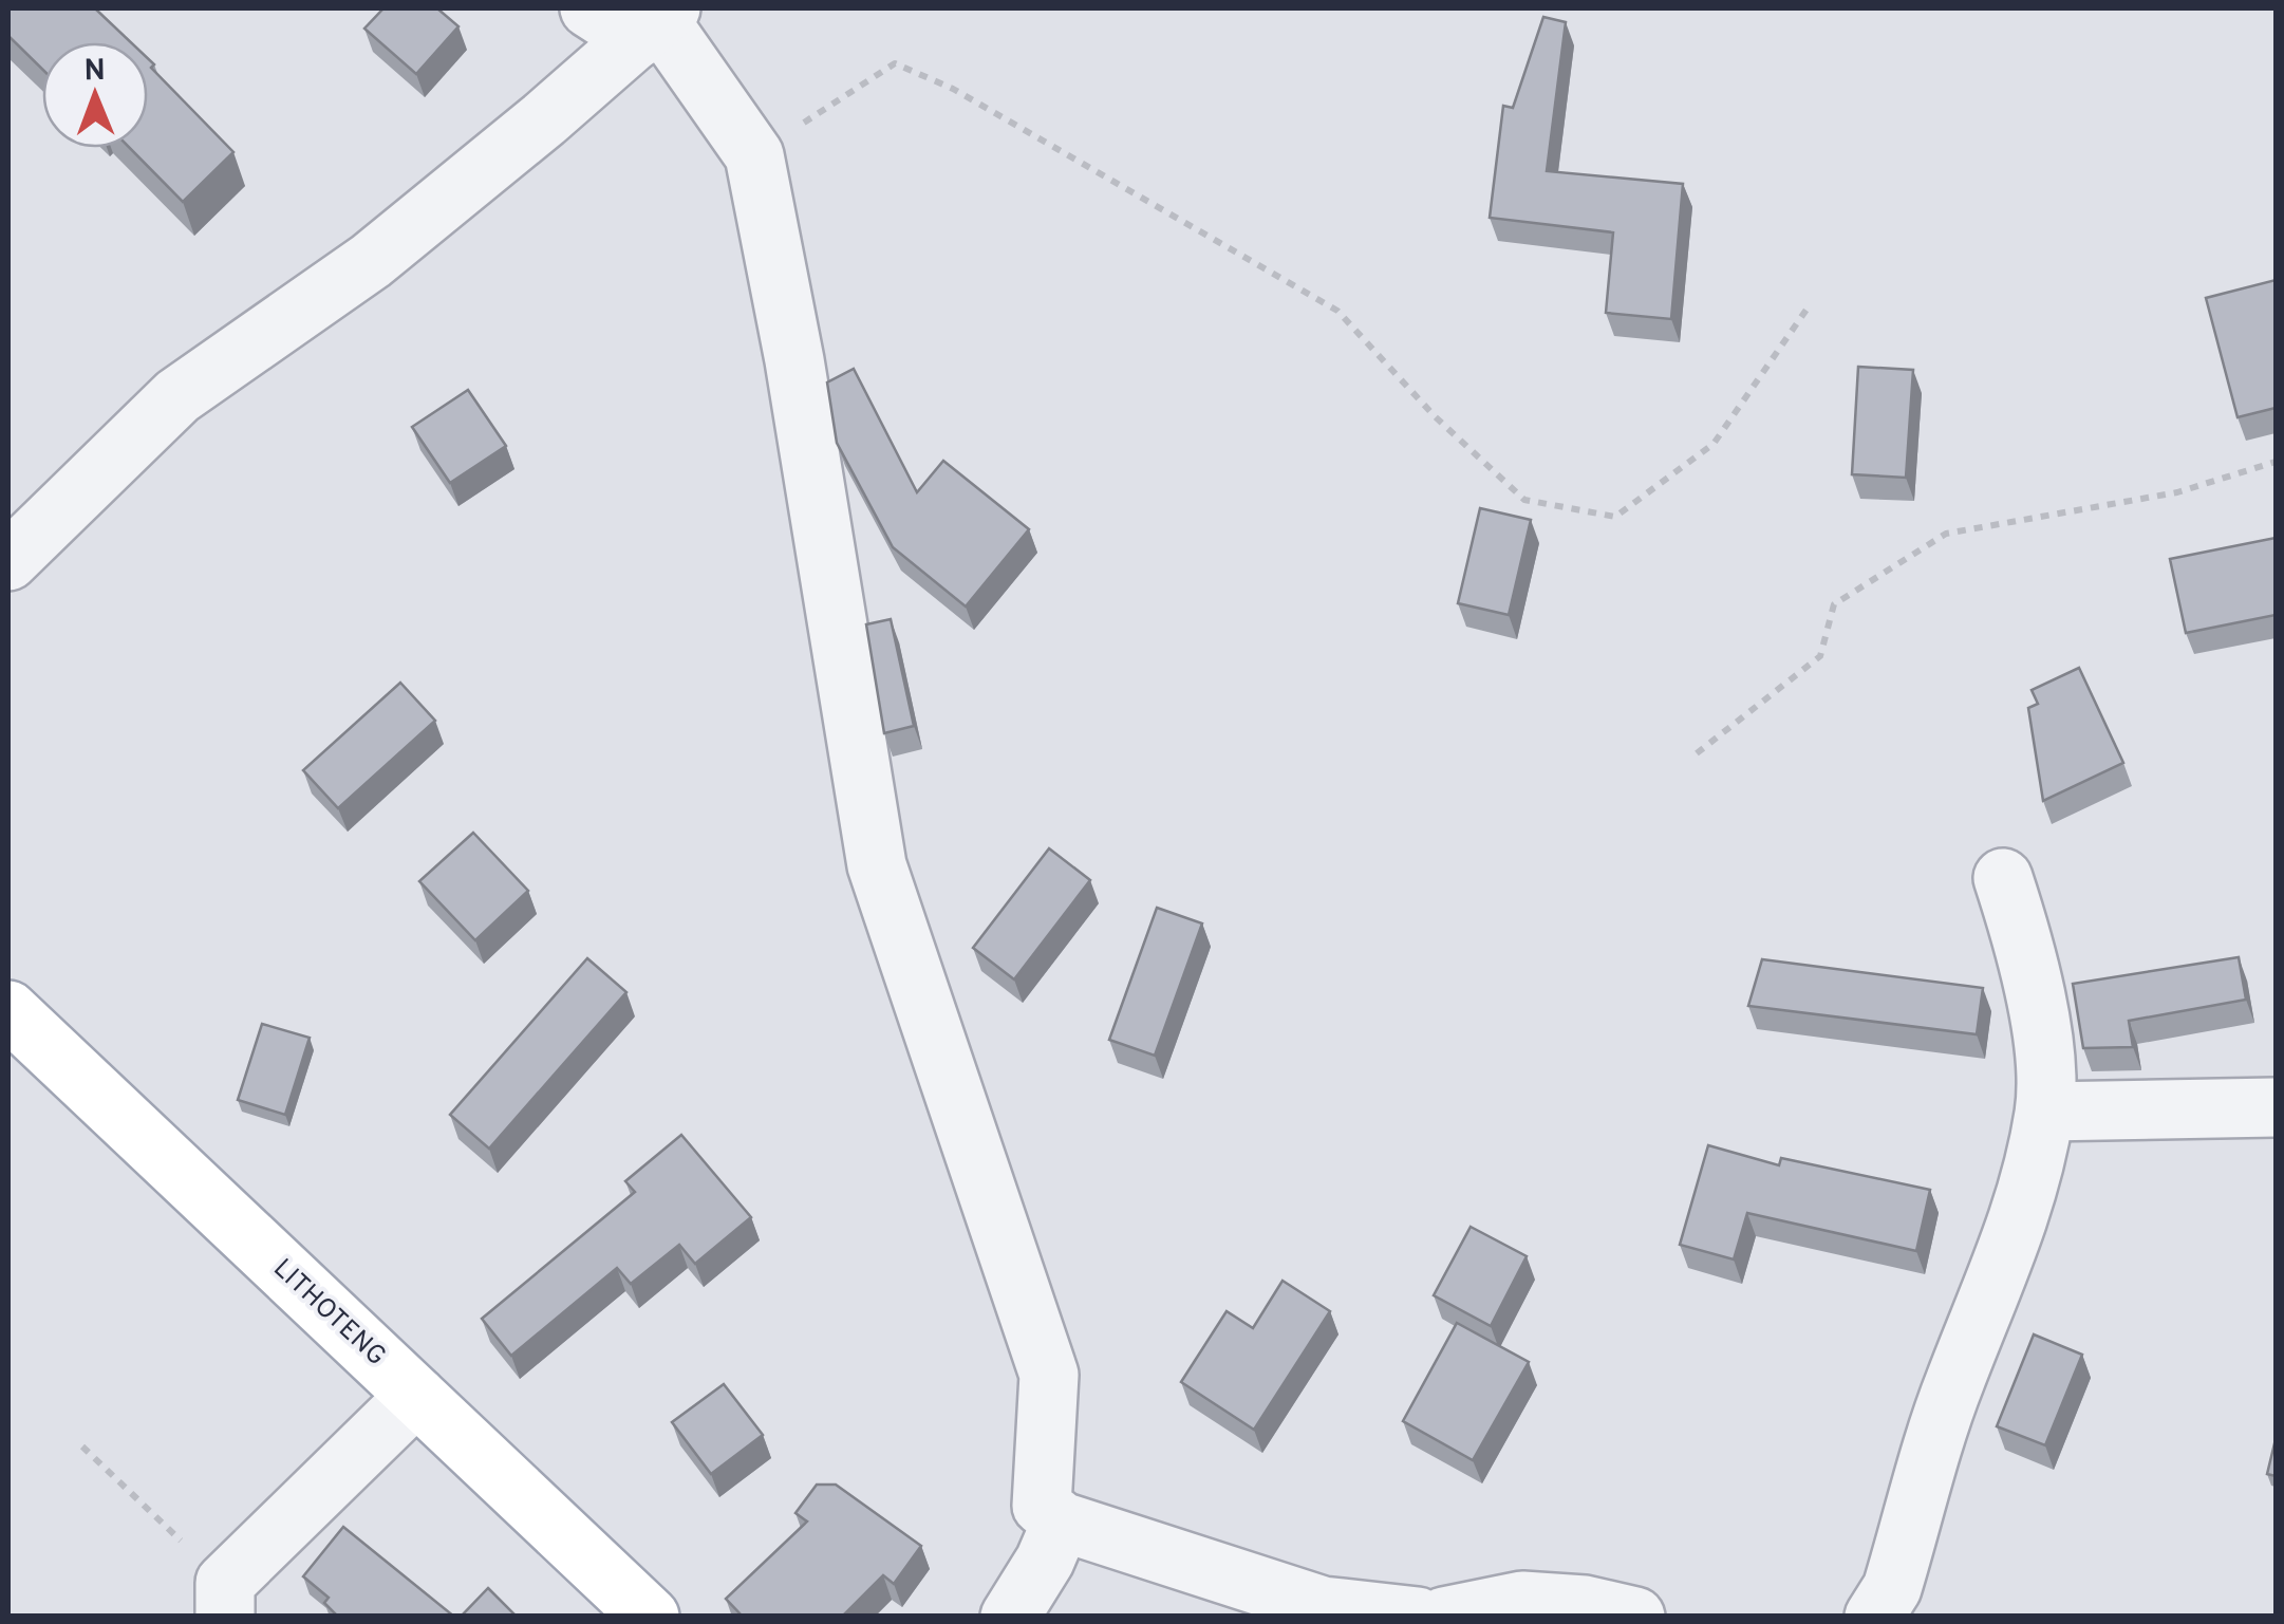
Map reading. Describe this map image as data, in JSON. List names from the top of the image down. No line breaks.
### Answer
{"streets":{"main road":["LITHOTENG"]},"north":"top"}
